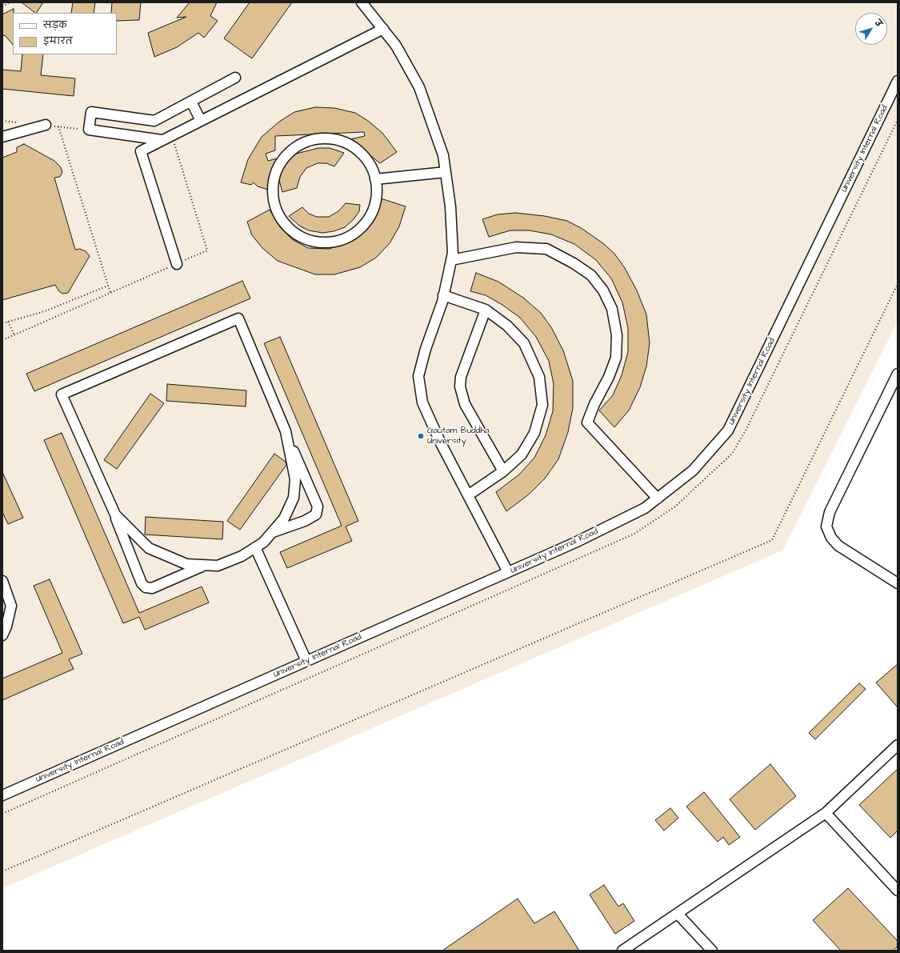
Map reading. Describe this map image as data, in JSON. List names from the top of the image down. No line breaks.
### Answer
{"streets":{"street":["University Internal Road"]},"places":["Gautam Buddha University"],"legend":["सड़क","इमारत"],"north":"top right"}
